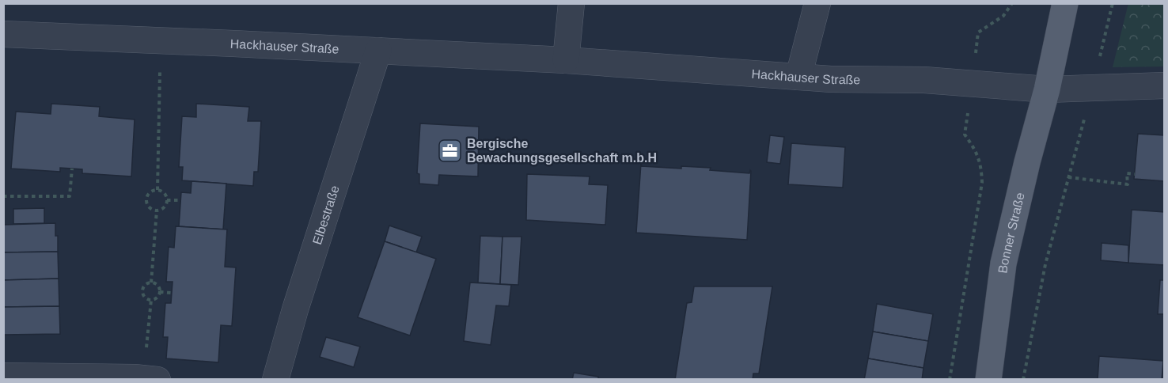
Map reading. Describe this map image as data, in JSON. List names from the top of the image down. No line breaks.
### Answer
{"streets":{"main road":["Bonner Straße"],"street":["Hackhauser Straße","Elbestraße"]},"crossings":[["Hackhauser Straße","Elbestraße"],["Hackhauser Straße","Bonner Straße"]],"places":{"office":["Bergische Bewachungsgesellschaft m.b.H"]}}
